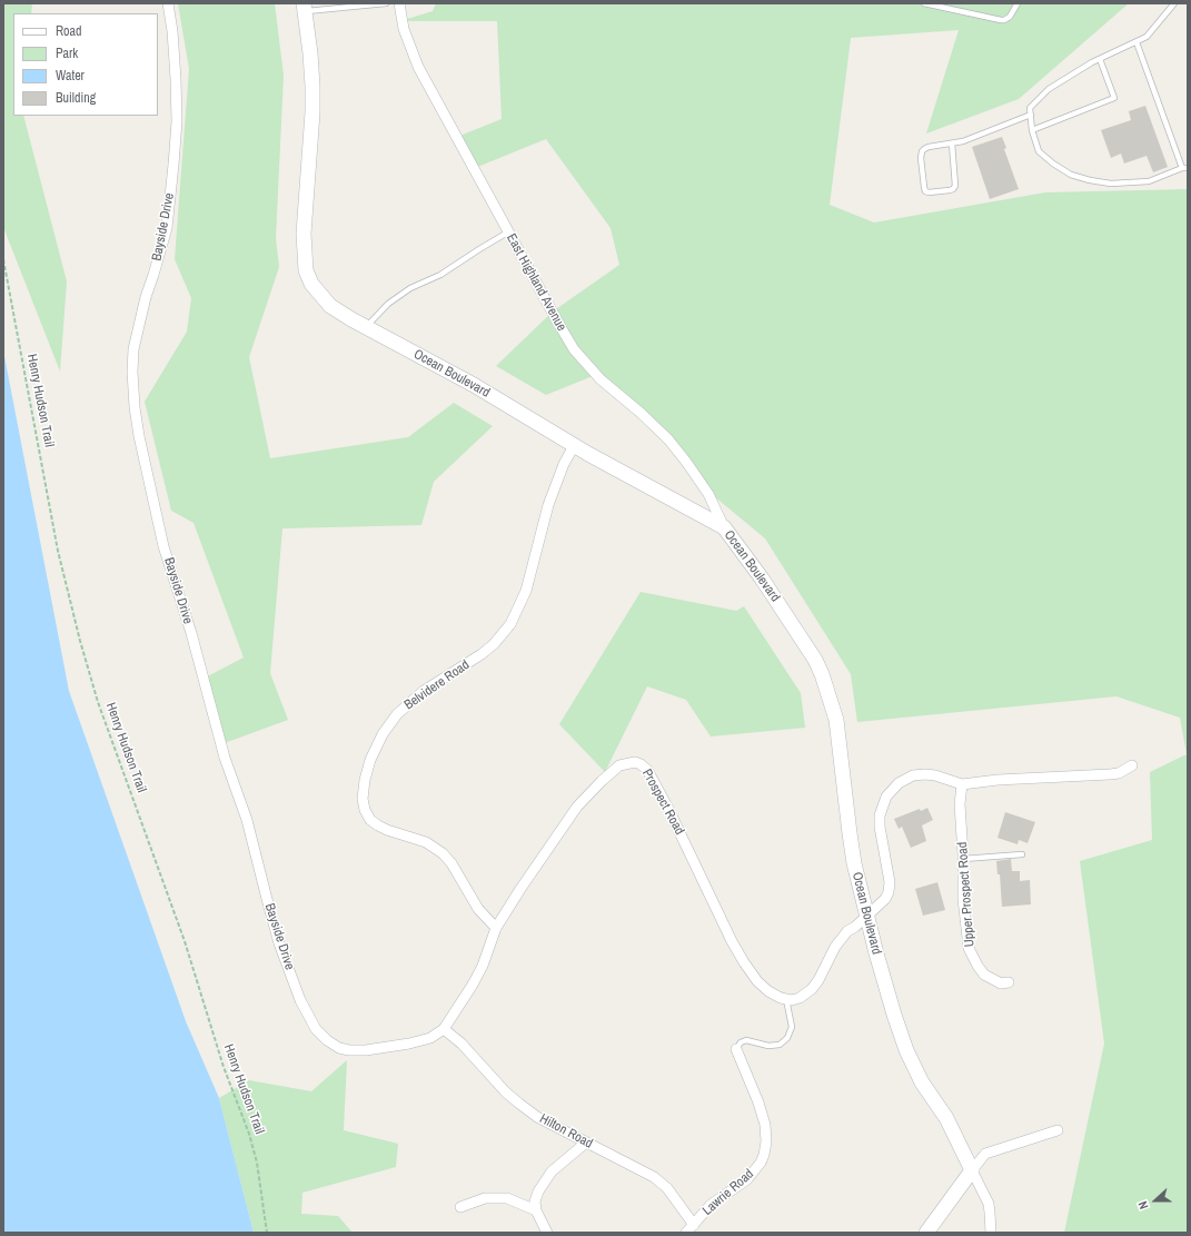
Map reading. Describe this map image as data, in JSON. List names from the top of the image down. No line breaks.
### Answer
{"streets":{"street":["Bayside Drive","East Highland Avenue","Ocean Boulevard","Belvidere Road","Prospect Road","Upper Prospect Road","Hilton Road","Lawrie Road"],"path":["Henry Hudson Trail"]},"crossings":[["Bayside Drive","Prospect Road"],["Bayside Drive","Hilton Road"],["East Highland Avenue","Ocean Boulevard"],["Ocean Boulevard","Belvidere Road"],["Belvidere Road","Prospect Road"],["Prospect Road","Hilton Road"],["Hilton Road","Lawrie Road"]],"legend":["Road","Park","Water","Building"],"north":"left"}
